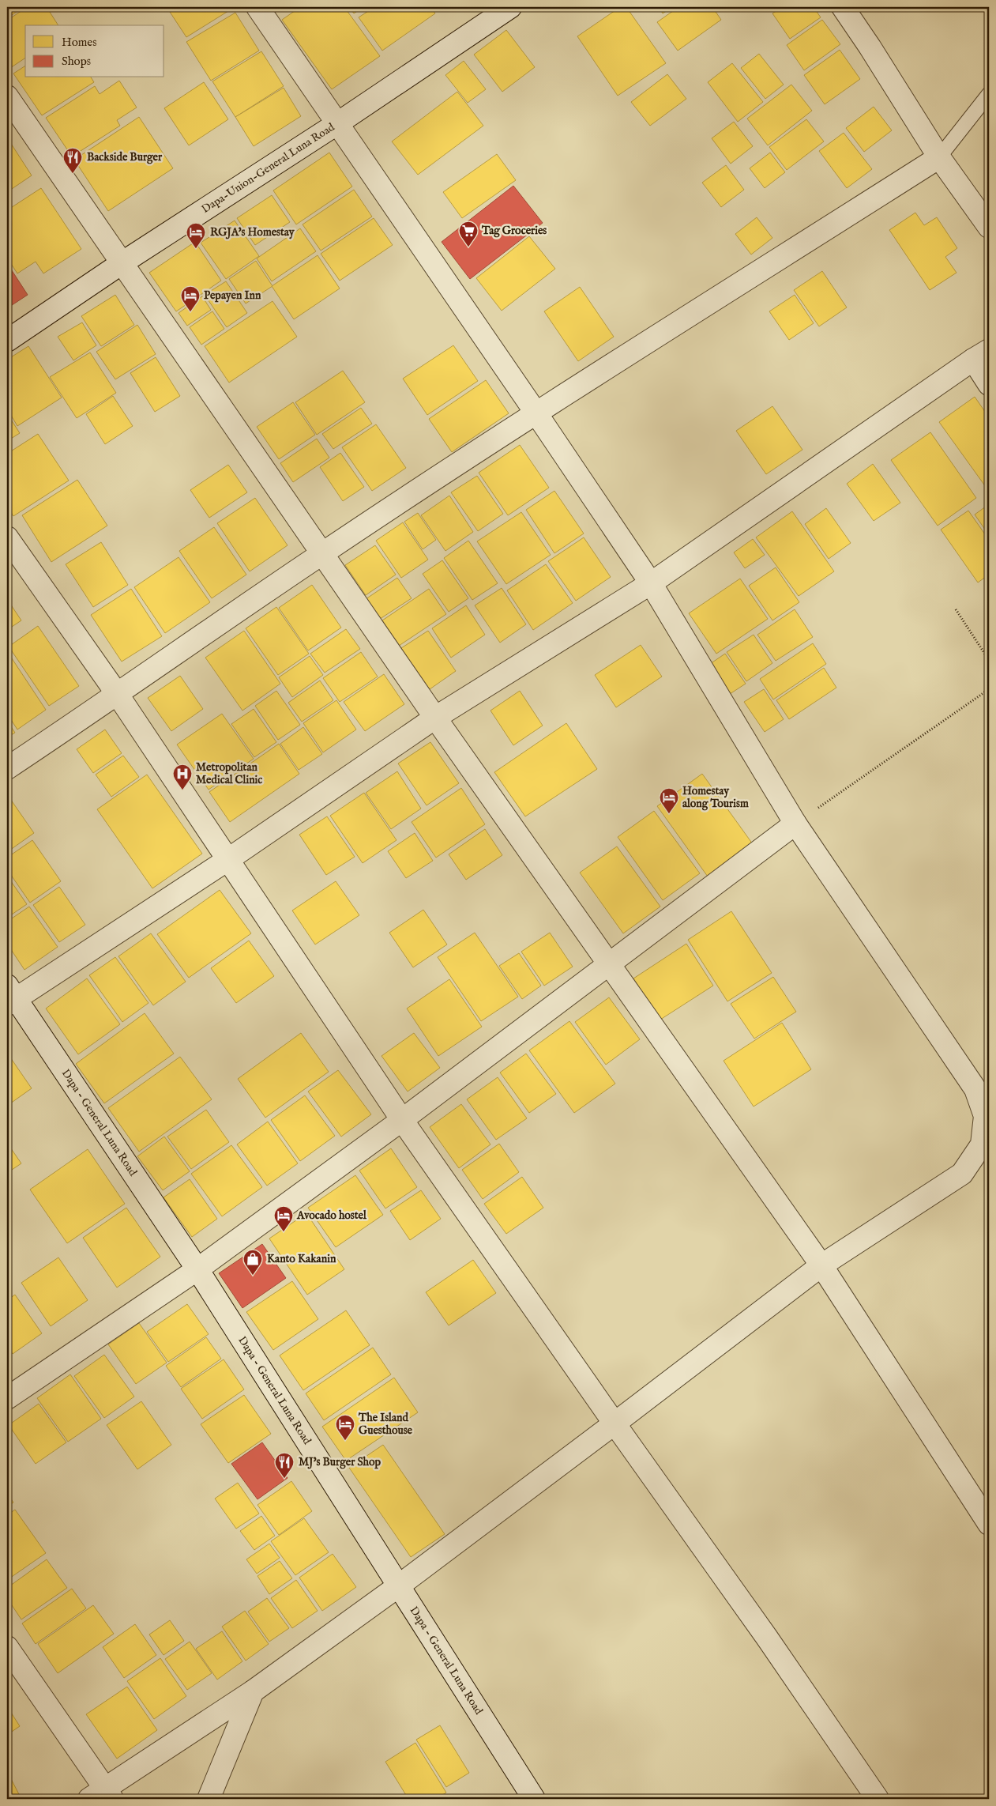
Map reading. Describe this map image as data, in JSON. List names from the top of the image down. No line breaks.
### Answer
{"streets":{"street":["Dapa-Union-General Luna Road","Dapa - General Luna Road"]},"places":{"restaurant":["Backside Burger","MJ's Burger Shop"],"supermarket":["Tag Groceries"],"hotel":["RGJA's Homestay","Pepayen Inn","Homestay along Tourism","Avocado hostel","The Island Guesthouse"],"hospital":["Metropolitan Medical Clinic"],"shop":["Kanto Kakanin"]},"legend":["Homes","Shops"]}
